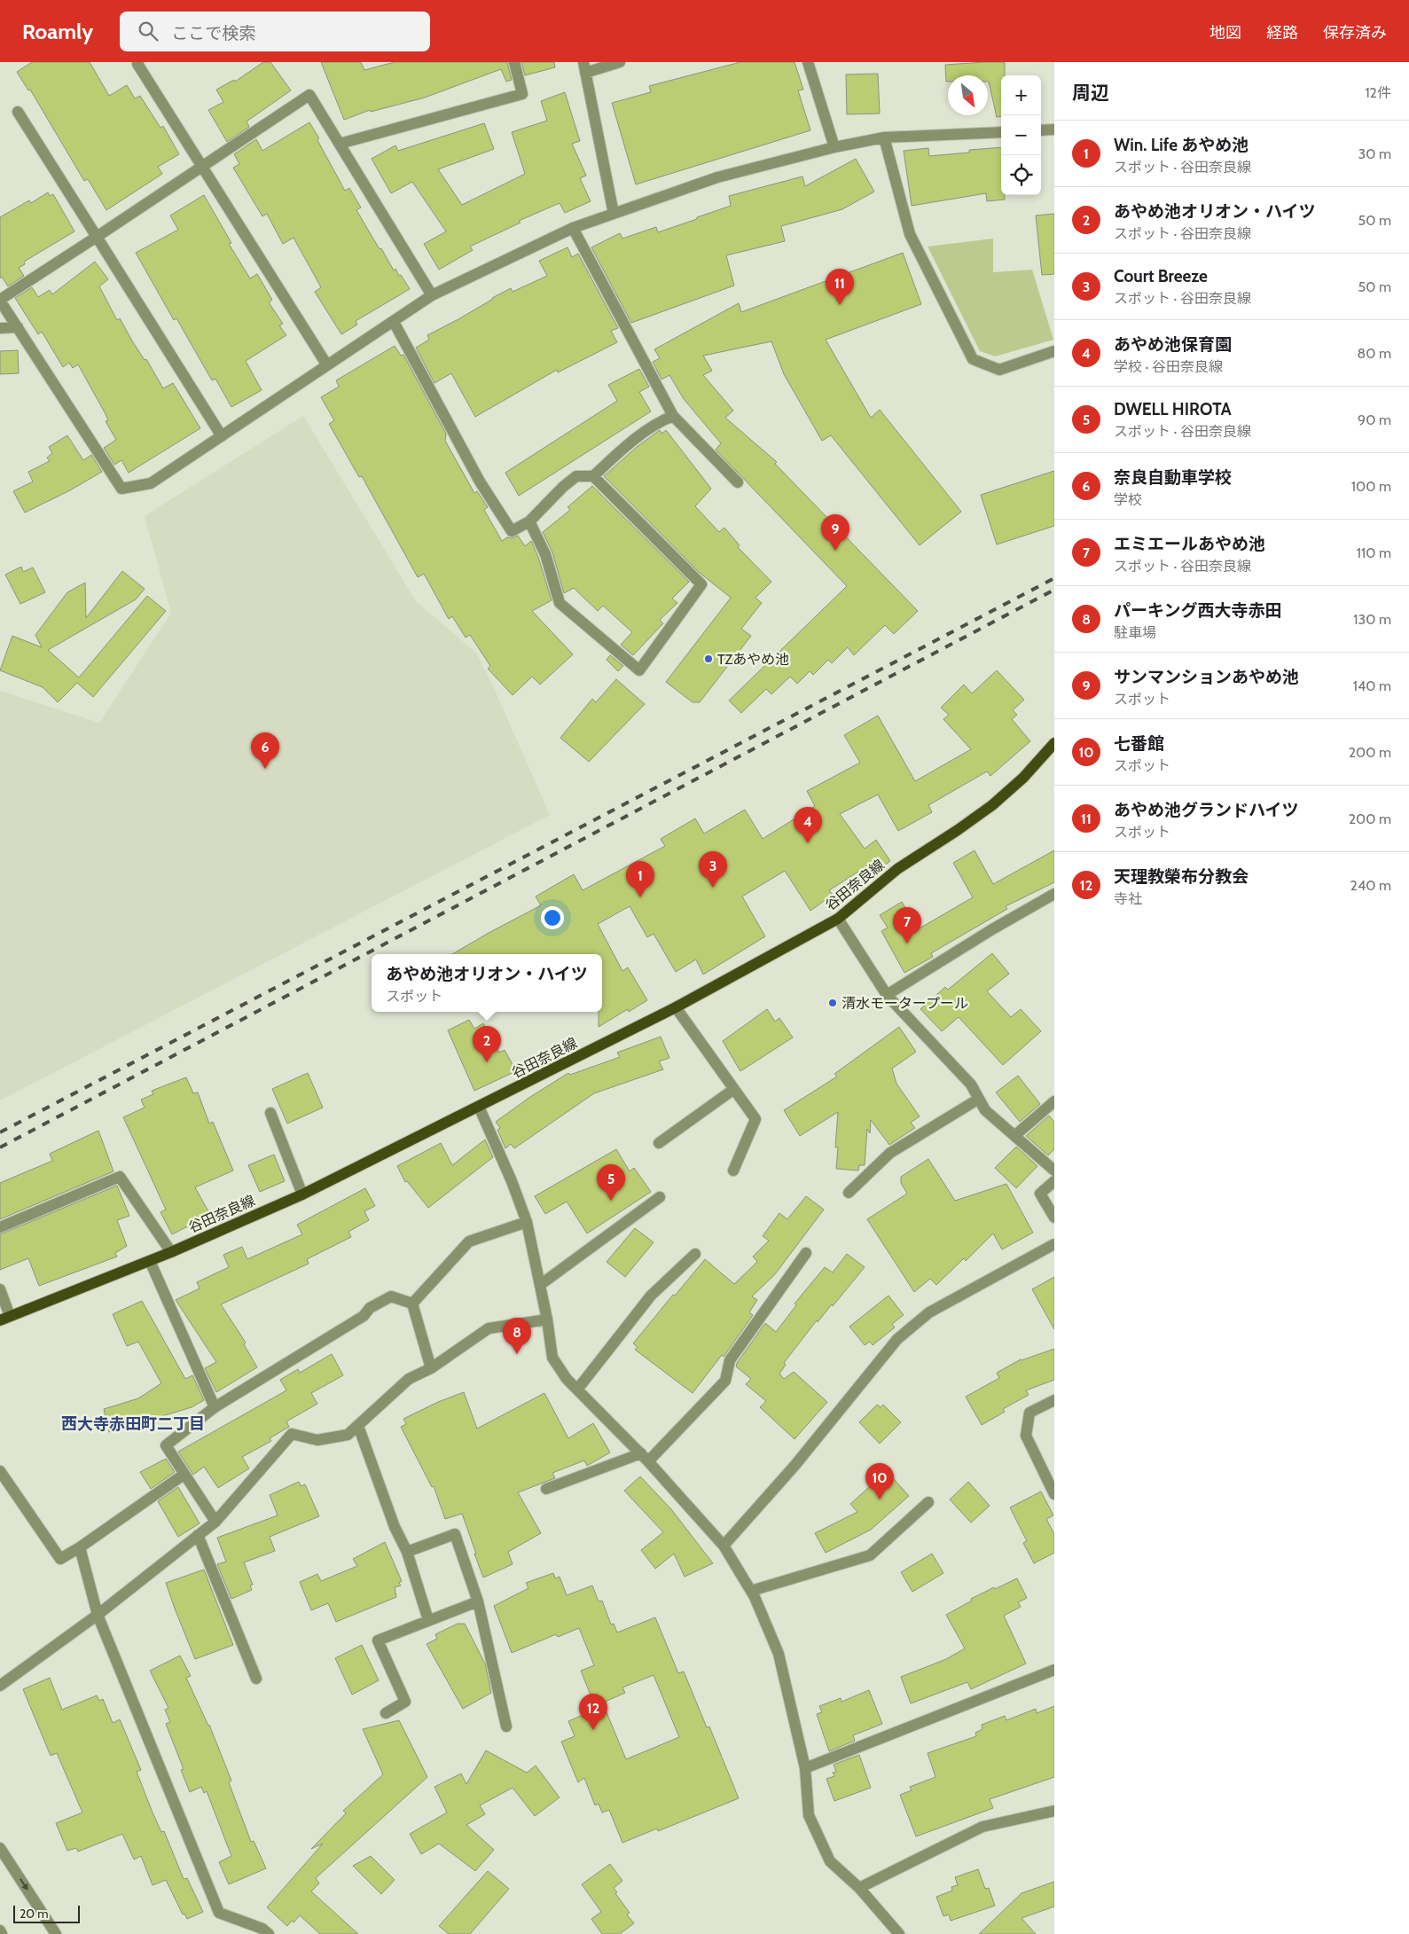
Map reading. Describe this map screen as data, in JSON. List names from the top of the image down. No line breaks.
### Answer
{"streets":{"main road":["谷田奈良線"]},"districts":["西大寺赤田町二丁目"],"places":["TZあやめ池","清水モータープール"],"scale_bar":"20 m","north":"bottom right","page":{"header":"Roamly","search":"ここで検索","nav":["地図","経路","保存済み"],"heading":["周辺","12件"],"map_buttons":["+","−"],"list":[{"mark":"1","name":"Win. Life あやめ池","note":"スポット · 谷田奈良線","value":"30 m"},{"mark":"2","name":"あやめ池オリオン・ハイツ","note":"スポット · 谷田奈良線","value":"50 m"},{"mark":"3","name":"Court Breeze","note":"スポット · 谷田奈良線","value":"50 m"},{"mark":"4","name":"あやめ池保育園","note":"学校 · 谷田奈良線","value":"80 m"},{"mark":"5","name":"DWELL HIROTA","note":"スポット · 谷田奈良線","value":"90 m"},{"mark":"6","name":"奈良自動車学校","note":"学校","value":"100 m"},{"mark":"7","name":"エミエールあやめ池","note":"スポット · 谷田奈良線","value":"110 m"},{"mark":"8","name":"パーキング西大寺赤田","note":"駐車場","value":"130 m"},{"mark":"9","name":"サンマンションあやめ池","note":"スポット","value":"140 m"},{"mark":"10","name":"七番館","note":"スポット","value":"200 m"},{"mark":"11","name":"あやめ池グランドハイツ","note":"スポット","value":"200 m"},{"mark":"12","name":"天理教榮布分教会","note":"寺社","value":"240 m"}],"pins":["11","9","6","4","3","1","7","2","5","8","10","12"],"popup":["あやめ池オリオン・ハイツ","スポット"],"scale":"20 m"}}
